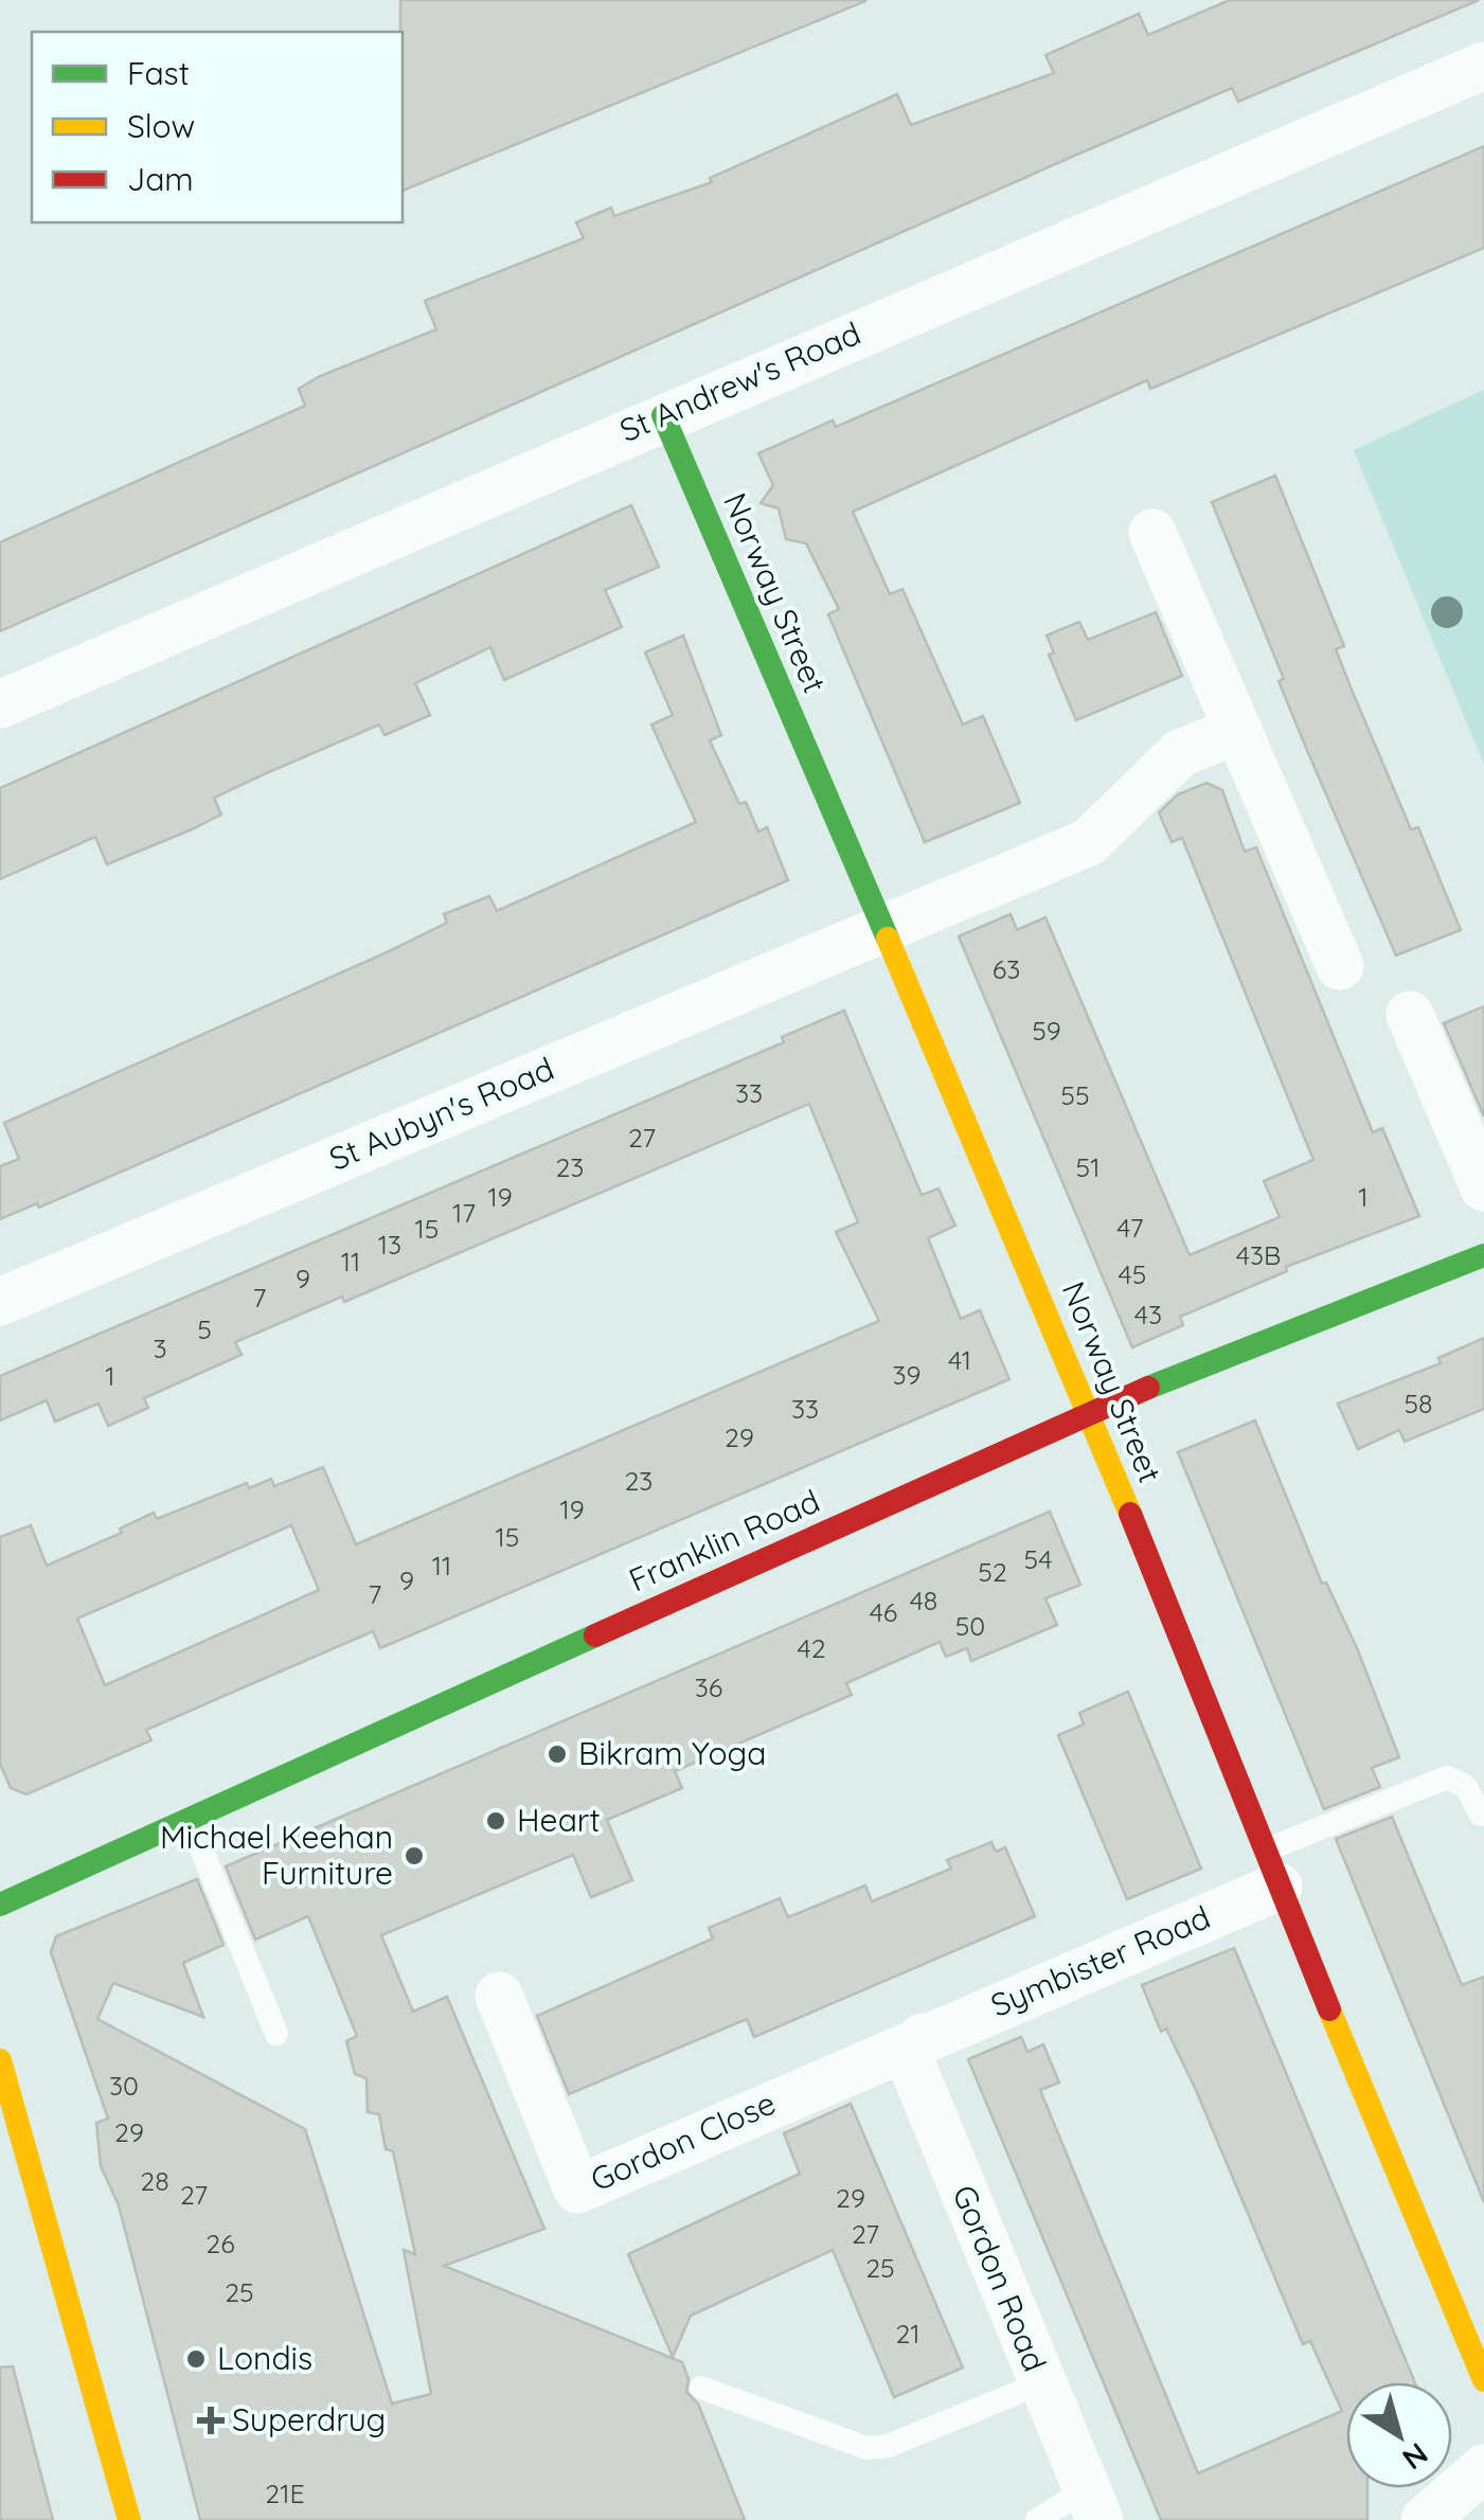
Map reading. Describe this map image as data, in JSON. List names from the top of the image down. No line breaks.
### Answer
{"streets":{"street":["St Andrew's Road","Norway Street","St Aubyn's Road","Franklin Road","Symbister Road","Gordon Close","Gordon Road"]},"crossings":[["St Andrew's Road","Norway Street"],["Norway Street","St Aubyn's Road"],["Norway Street","Franklin Road"],["Norway Street","Symbister Road"],["Symbister Road","Gordon Close"],["Symbister Road","Gordon Road"],["Gordon Close","Gordon Road"]],"places":{"other":["Bikram Yoga","Heart","Michael Keehan Furniture","Londis"],"health":["Superdrug"]},"house_numbers":["63","59","33","55","27","23","51","19","1","17","47","15","13","43B","11","45","9","7","43","5","3","41","39","1","58","33","29","23","19","15","54","11","52","9","7","48","46","50","42","36","30","29","28","27","29","27","26","25","25","21","21E"],"legend":["Fast","Slow","Jam"],"north":"bottom right"}
